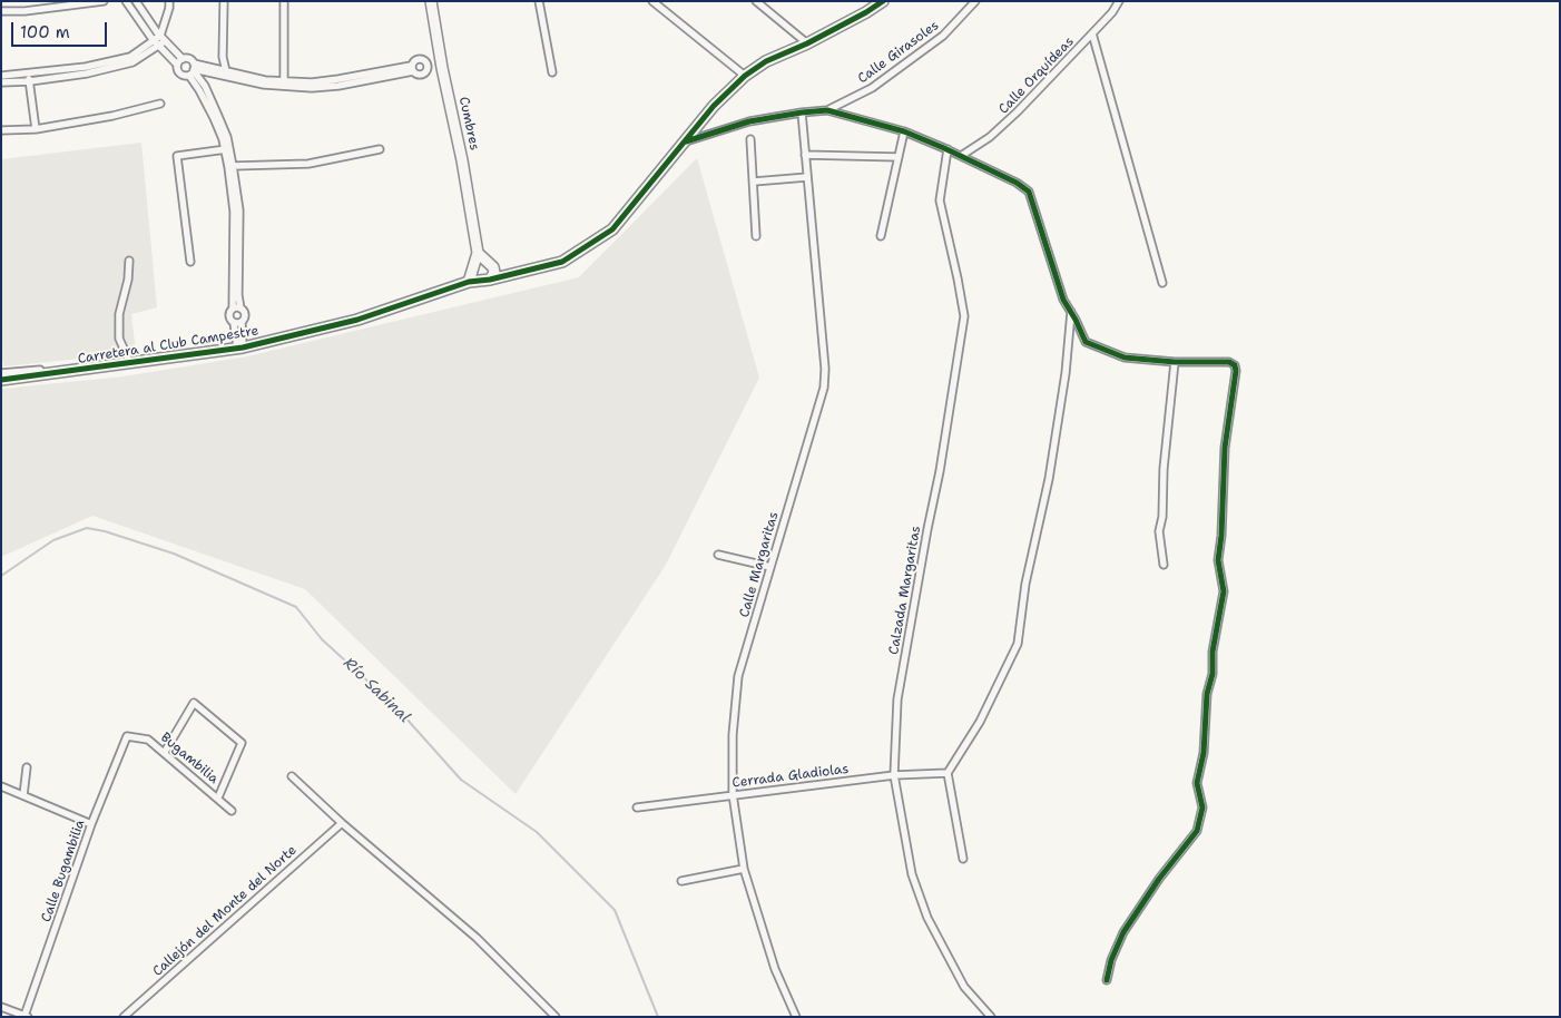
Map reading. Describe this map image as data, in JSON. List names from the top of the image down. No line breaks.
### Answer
{"streets":{"street":["Calle Girasoles","Calle Orquídeas","Cumbres","Carretera al Club Campestre","Calle Margaritas","Calzada Margaritas","Bugambilia","Cerrada Gladiolas","Calle Bugambilia","Callejón del Monte del Norte"]},"crossings":[["Cumbres","Carretera al Club Campestre"],["Calle Margaritas","Cerrada Gladiolas"],["Calzada Margaritas","Cerrada Gladiolas"],["Bugambilia","Calle Bugambilia"]],"water":["Río Sabinal"],"scale_bar":"100 m"}
